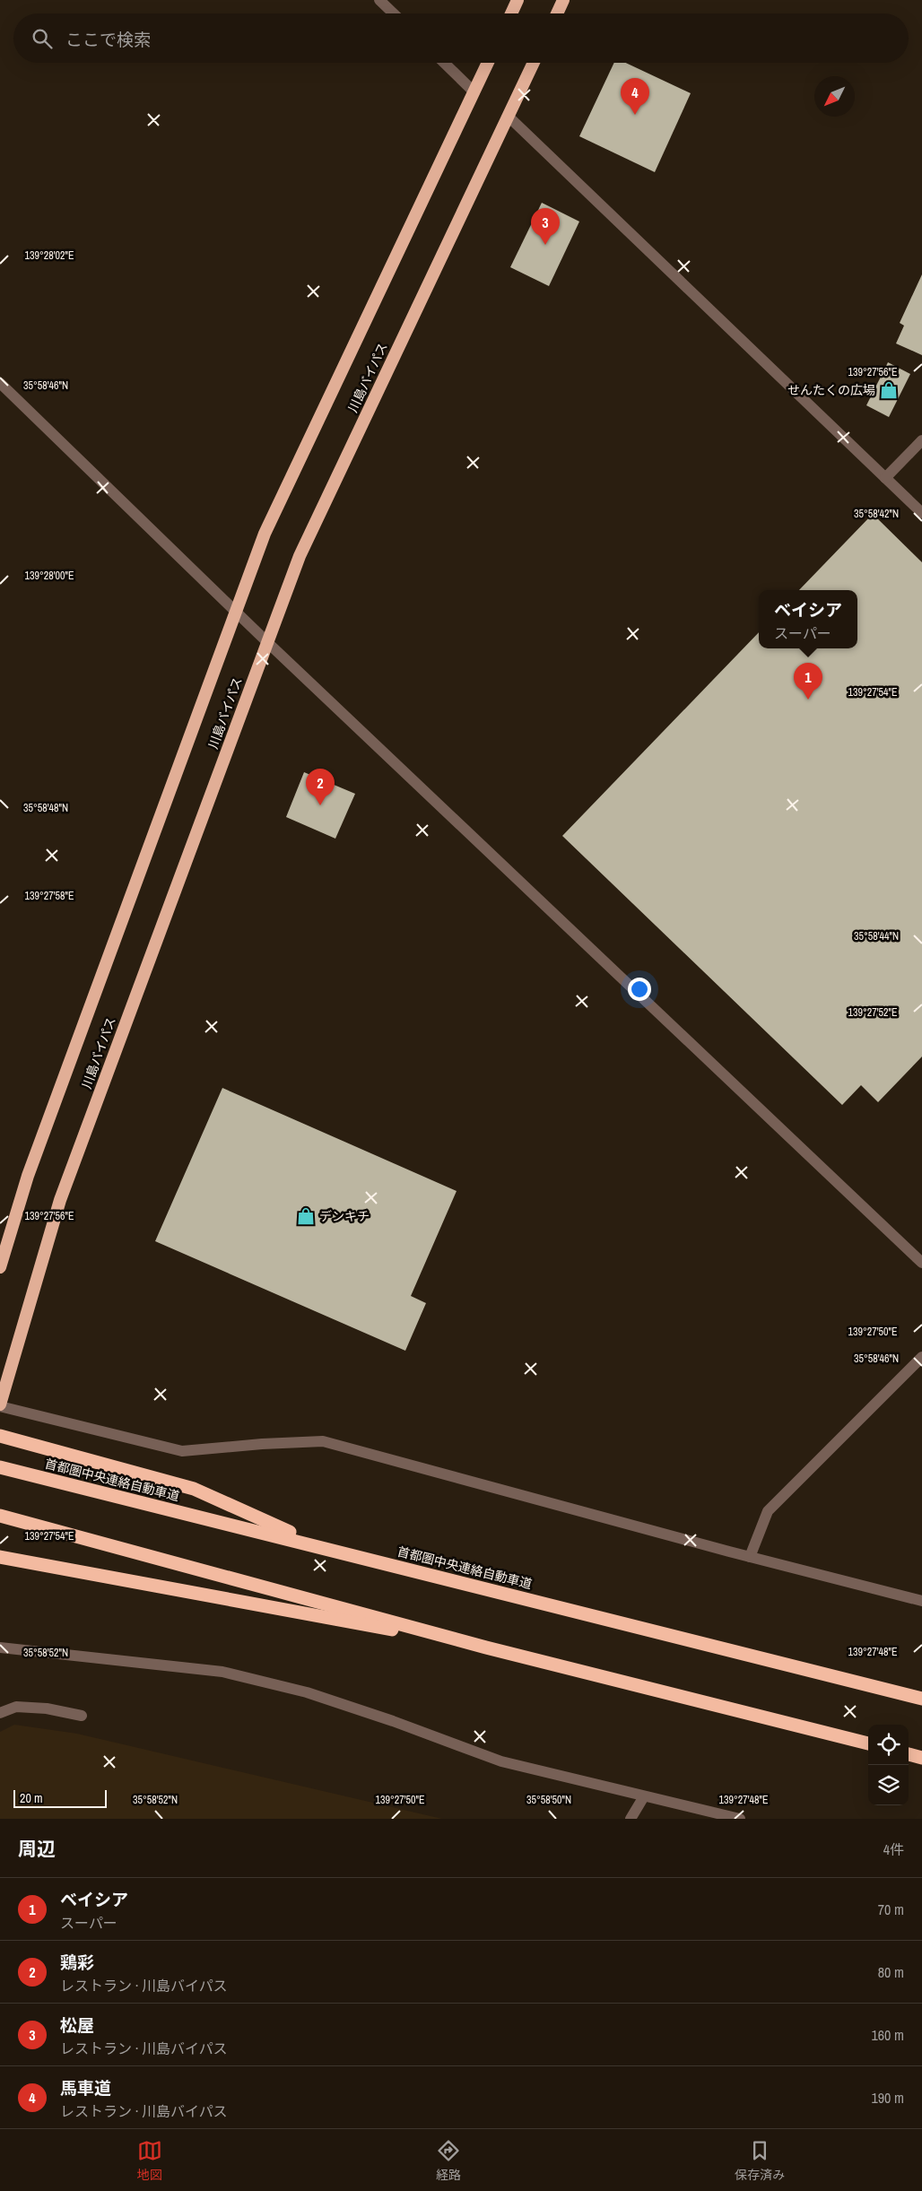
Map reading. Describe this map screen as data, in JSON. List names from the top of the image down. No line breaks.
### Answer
{"streets":{"highway":["川島バイパス","首都圏中央連絡自動車道"]},"places":{"shop":["せんたくの広場","デンキチ"]},"scale_bar":"20 m","north":"bottom left","page":{"search":"ここで検索","pins":["4","3","1","2"],"popup":["ベイシア","スーパー"],"scale":"20 m","heading":["周辺","4件"],"list":[{"mark":"1","name":"ベイシア","note":"スーパー","value":"70 m"},{"mark":"2","name":"鶏彩","note":"レストラン · 川島バイパス","value":"80 m"},{"mark":"3","name":"松屋","note":"レストラン · 川島バイパス","value":"160 m"},{"mark":"4","name":"馬車道","note":"レストラン · 川島バイパス","value":"190 m"}],"nav":["地図","経路","保存済み"]},"coordinates":["139°28'02\"E","139°27'56\"E","35°58'46\"N","35°58'42\"N","139°28'00\"E","139°27'54\"E","35°58'48\"N","139°27'58\"E","35°58'44\"N","139°27'52\"E","139°27'50\"E","139°27'48\"E","35°58'52\"N","35°58'50\"N"]}
